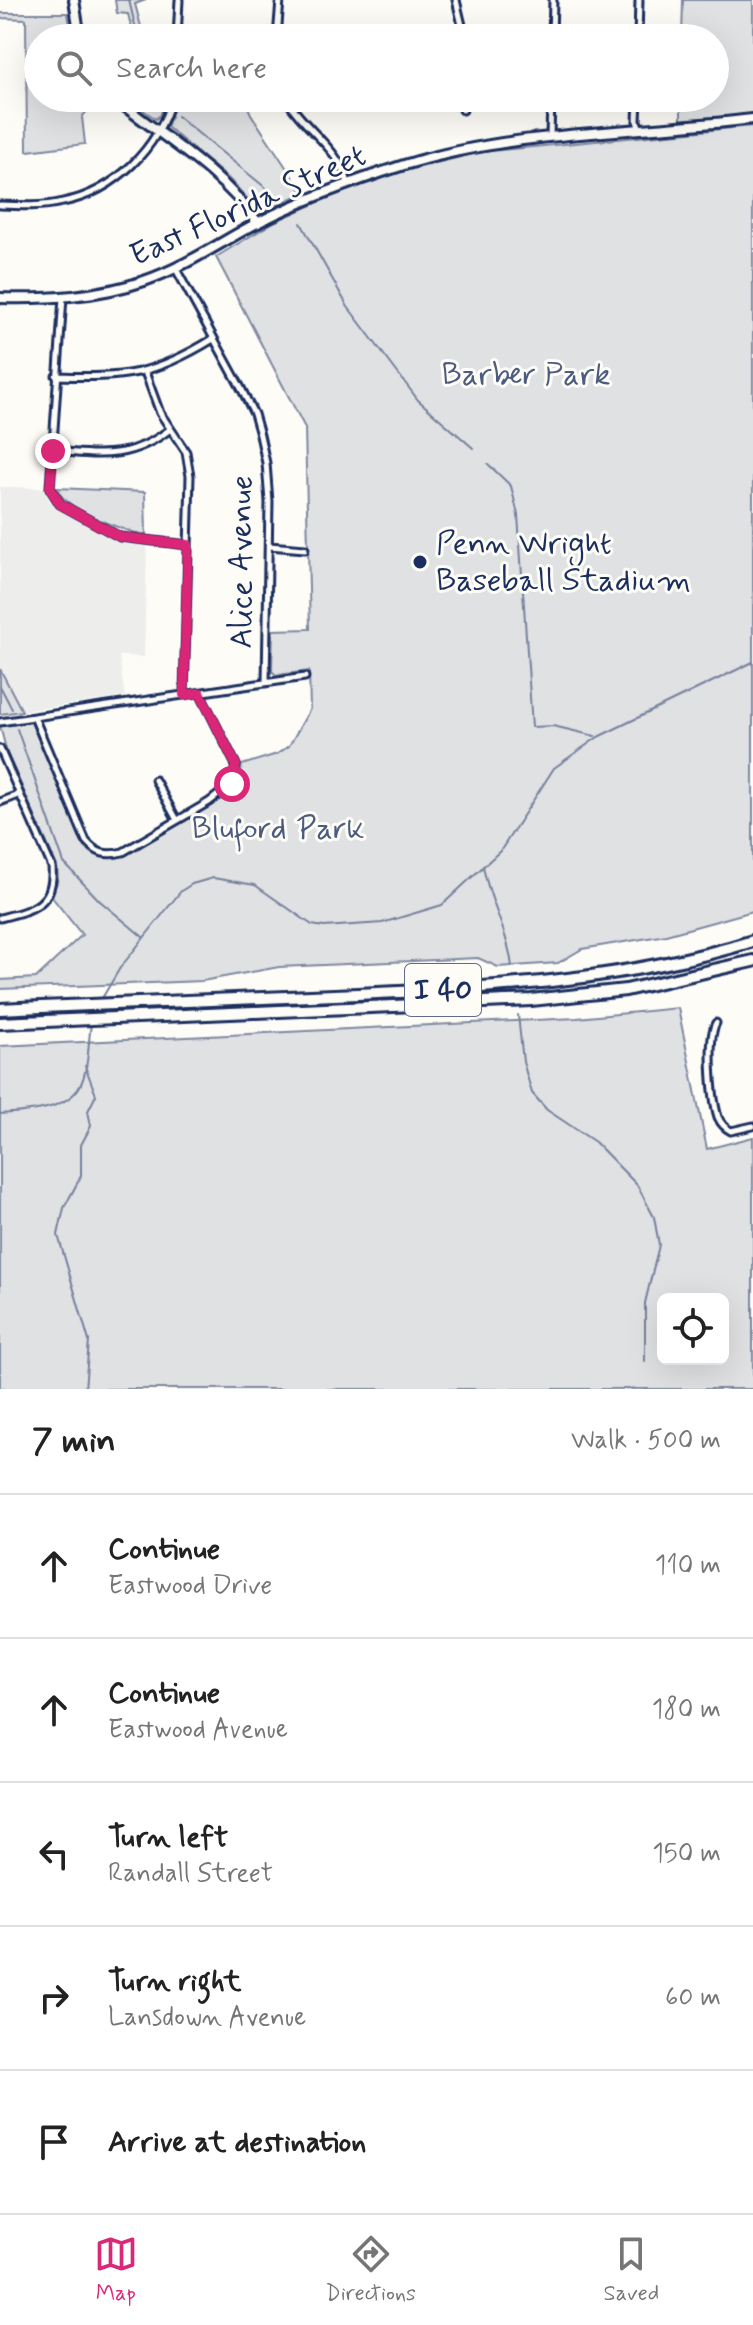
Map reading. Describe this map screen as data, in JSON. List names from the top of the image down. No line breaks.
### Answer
{"streets":{"highway":["I 40"],"main road":["East Florida Street"],"street":["Alice Avenue"]},"crossings":[["East Florida Street","Alice Avenue"]],"parks":["Barber Park","Bluford Park"],"places":["Penn Wright Baseball Stadium"],"page":{"search":"Search here","heading":["7 min","Walk · 500 m"],"list":[["Continue","Eastwood Drive","110 m"],["Continue","Eastwood Avenue","180 m"],["Turn left","Randall Street","150 m"],["Turn right","Lansdown Avenue","60 m"],"Arrive at destination"],"nav":["Map","Directions","Saved"]}}
